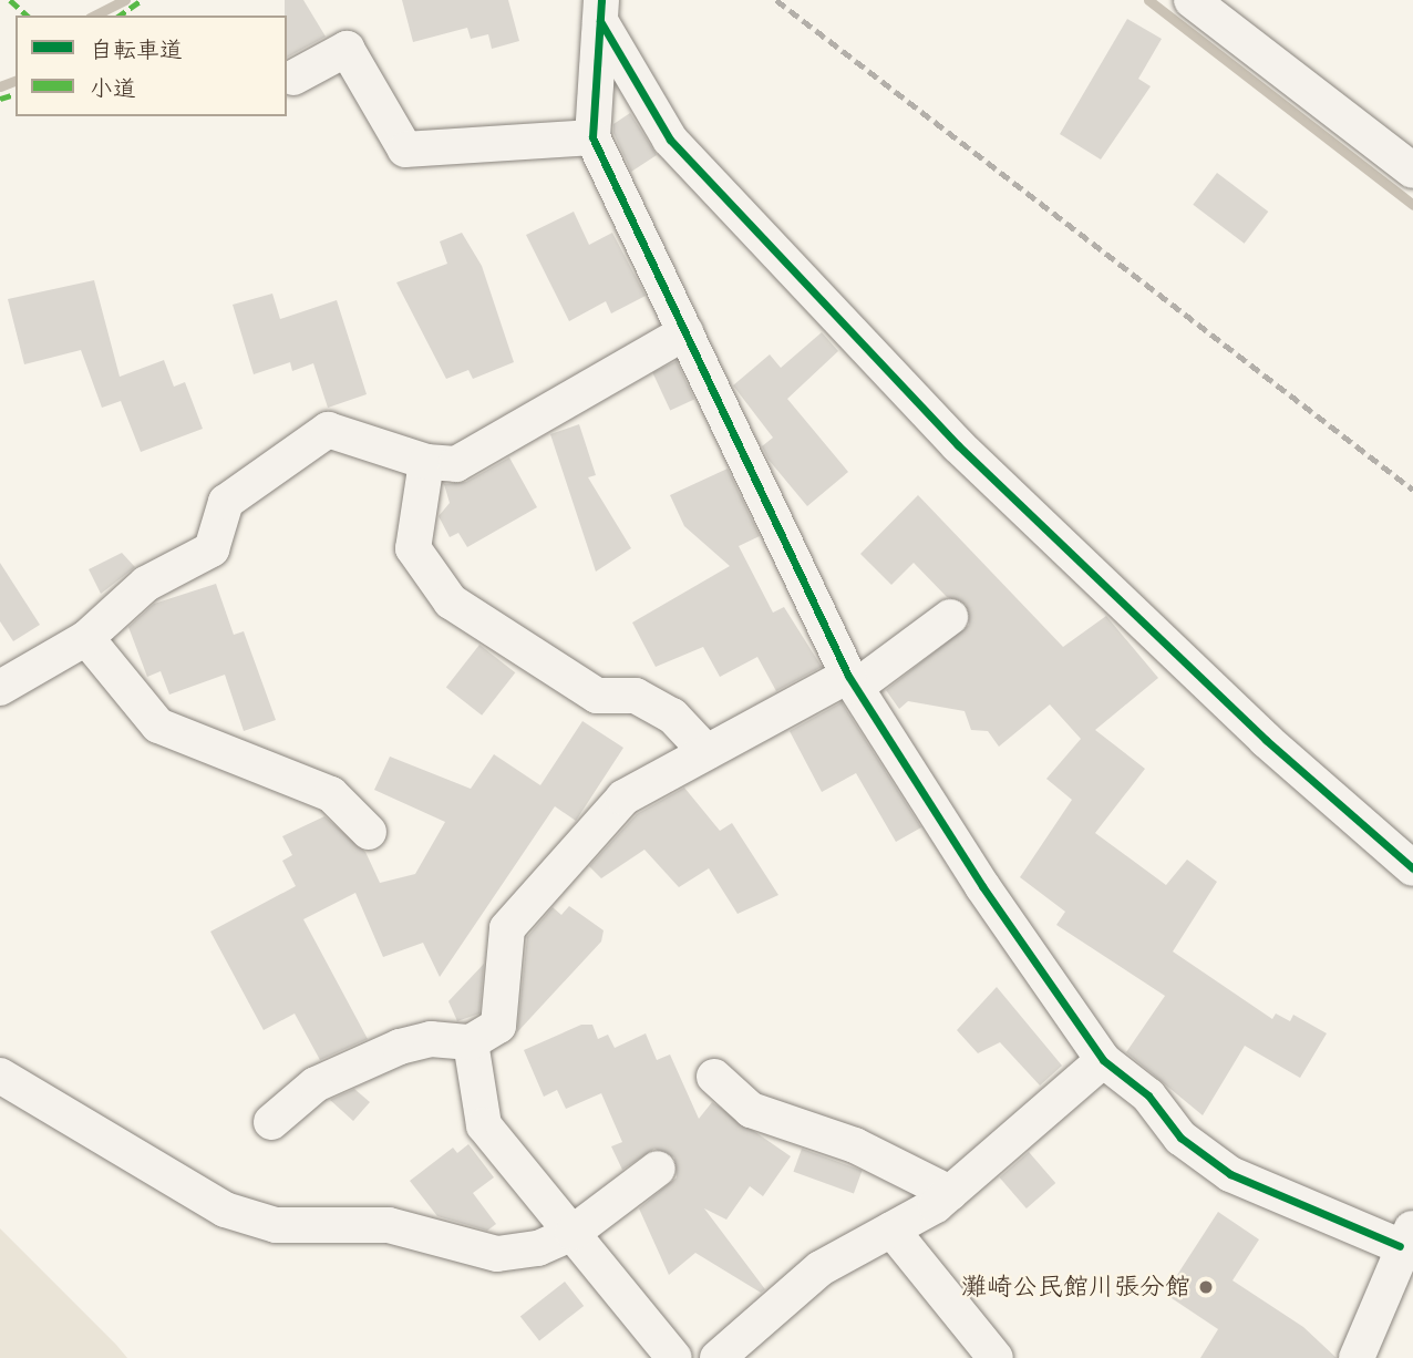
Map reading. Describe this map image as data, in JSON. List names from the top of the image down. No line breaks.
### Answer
{"places":["灘崎公民館川張分館"],"legend":["自転車道","小道"]}
